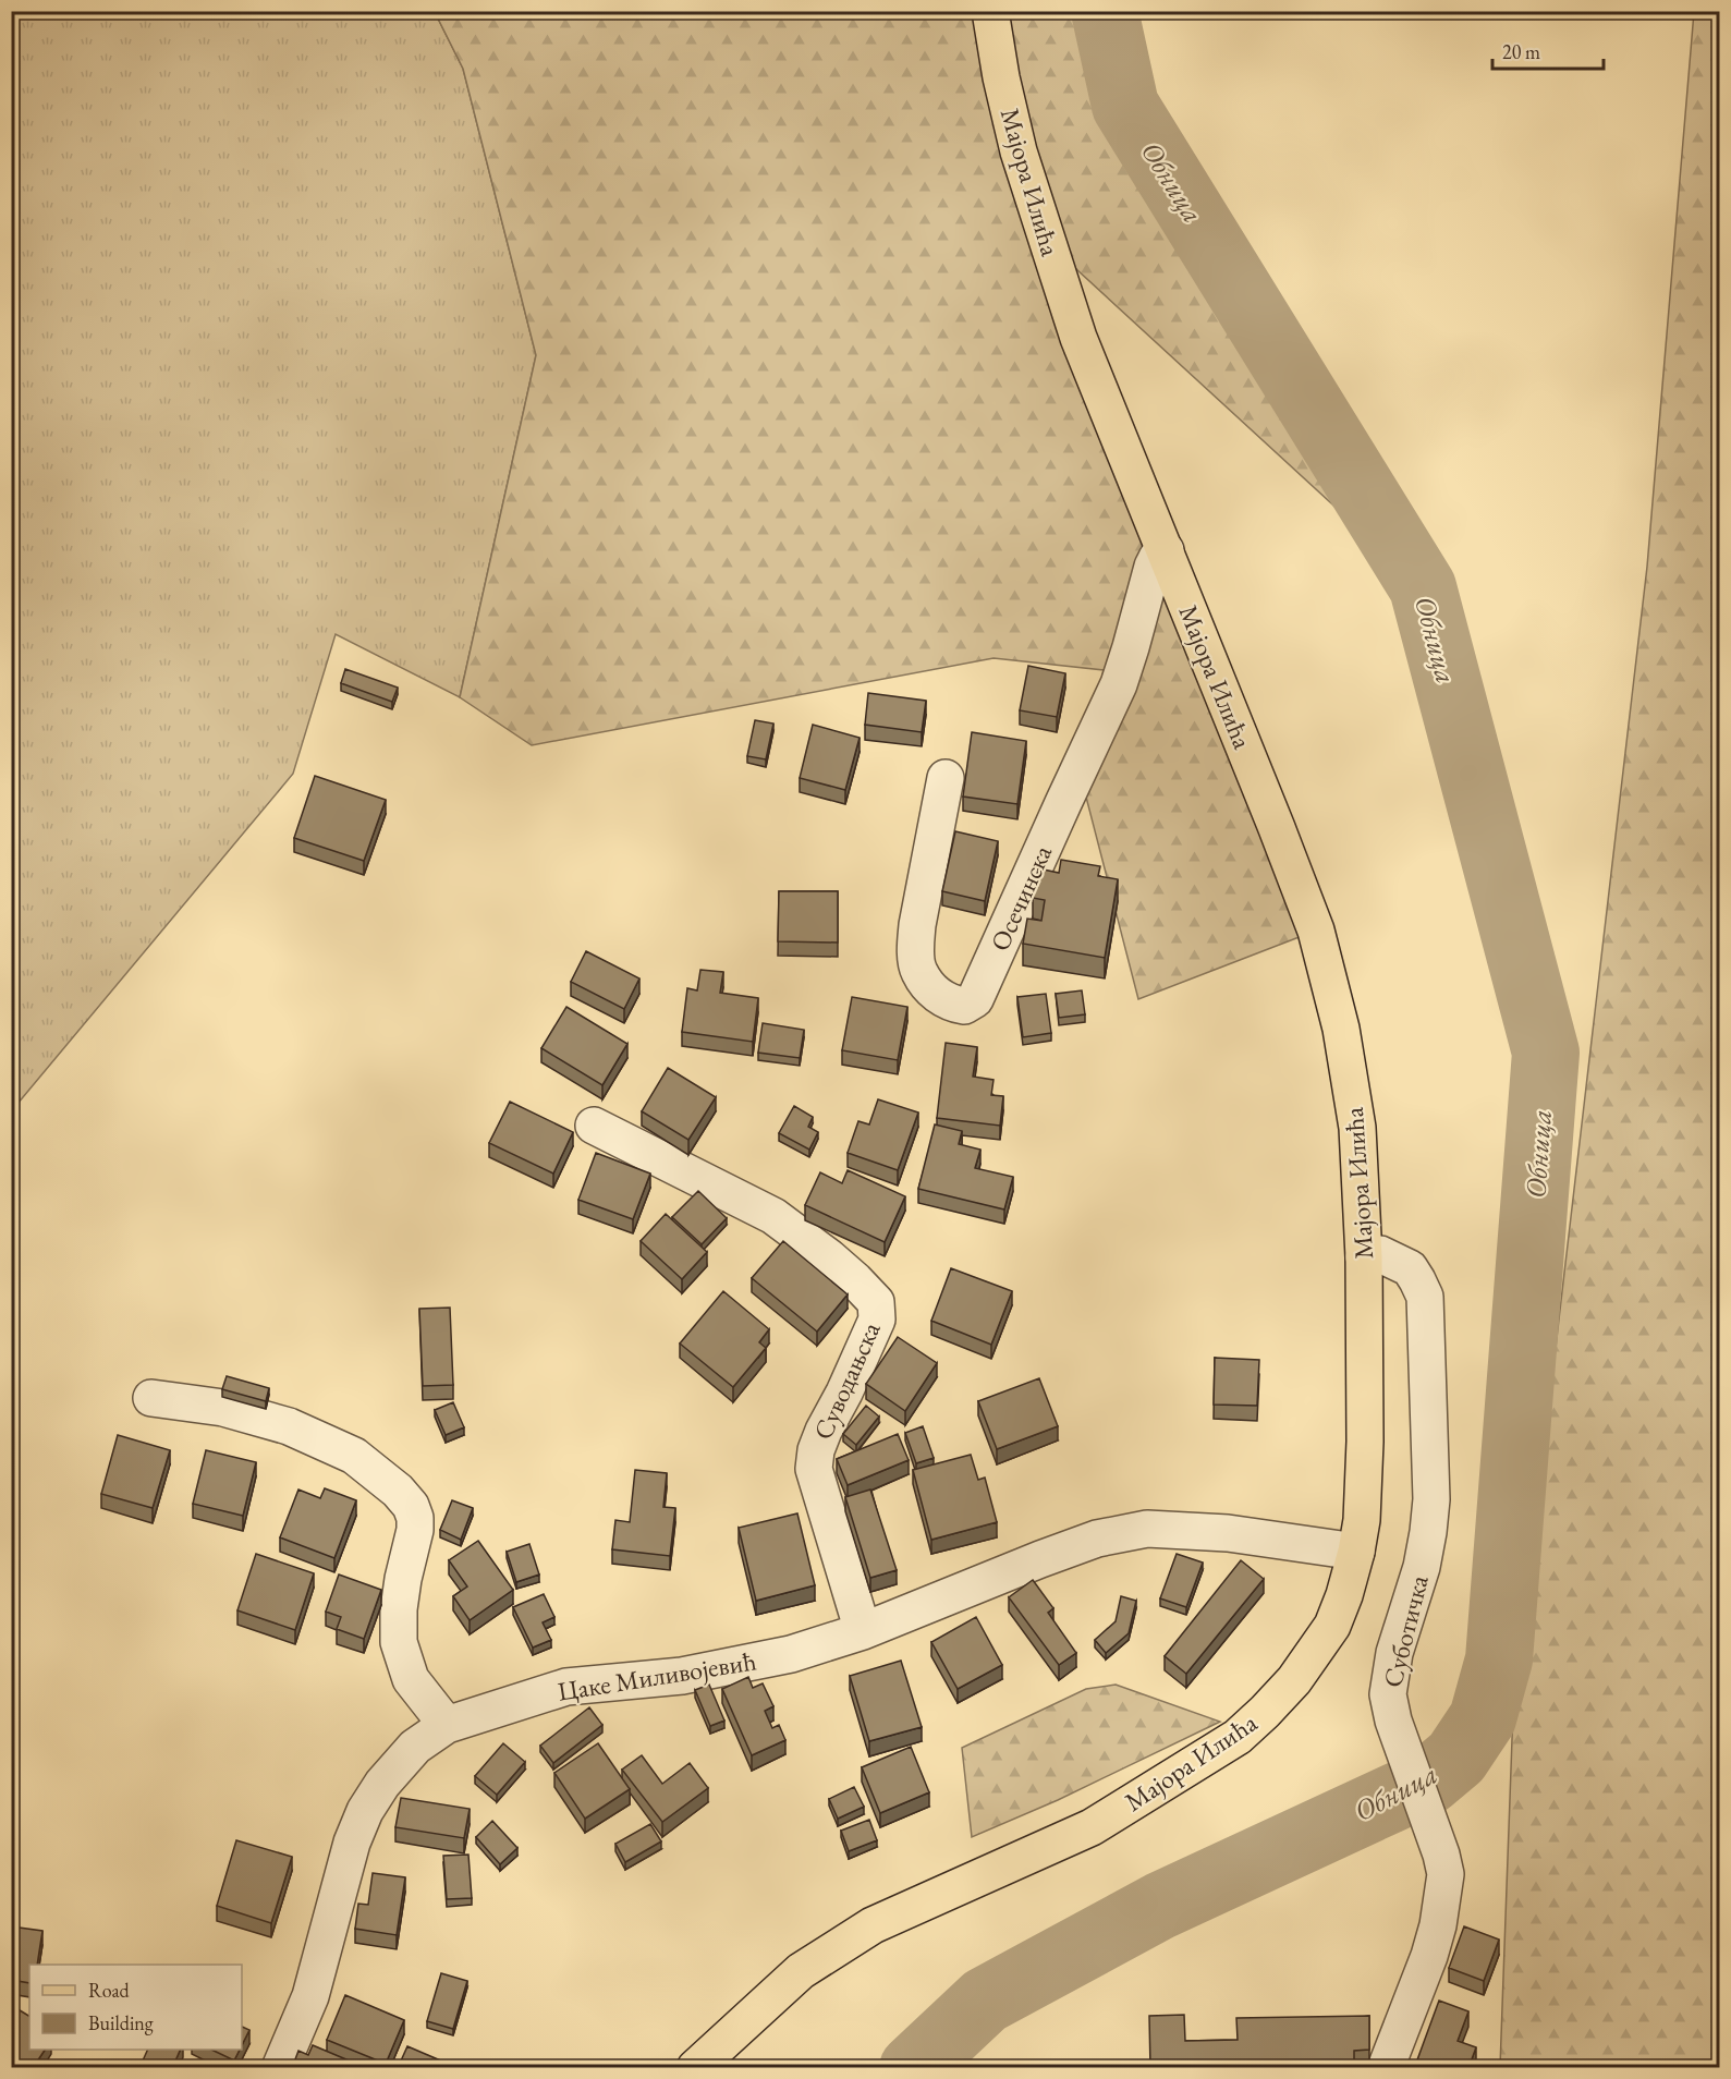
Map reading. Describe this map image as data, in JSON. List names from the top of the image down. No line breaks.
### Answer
{"streets":{"main road":["Мајора Илића"],"street":["Осечинска","Суводањска","Суботичка","Цаке Миливојевић"]},"crossings":[["Мајора Илића","Осечинска"],["Мајора Илића","Суботичка"],["Мајора Илића","Цаке Миливојевић"],["Суводањска","Цаке Миливојевић"]],"water":["Обница"],"legend":["Road","Building"],"scale_bar":"20 m"}
